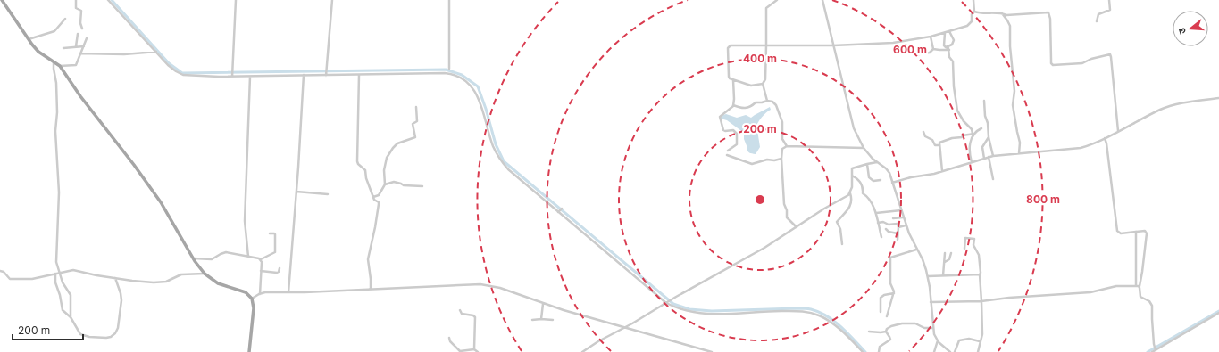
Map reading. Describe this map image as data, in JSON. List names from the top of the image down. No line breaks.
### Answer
{"scale_bar":"200 m","north":"left","rings":["600 m","400 m","200 m","800 m"]}
